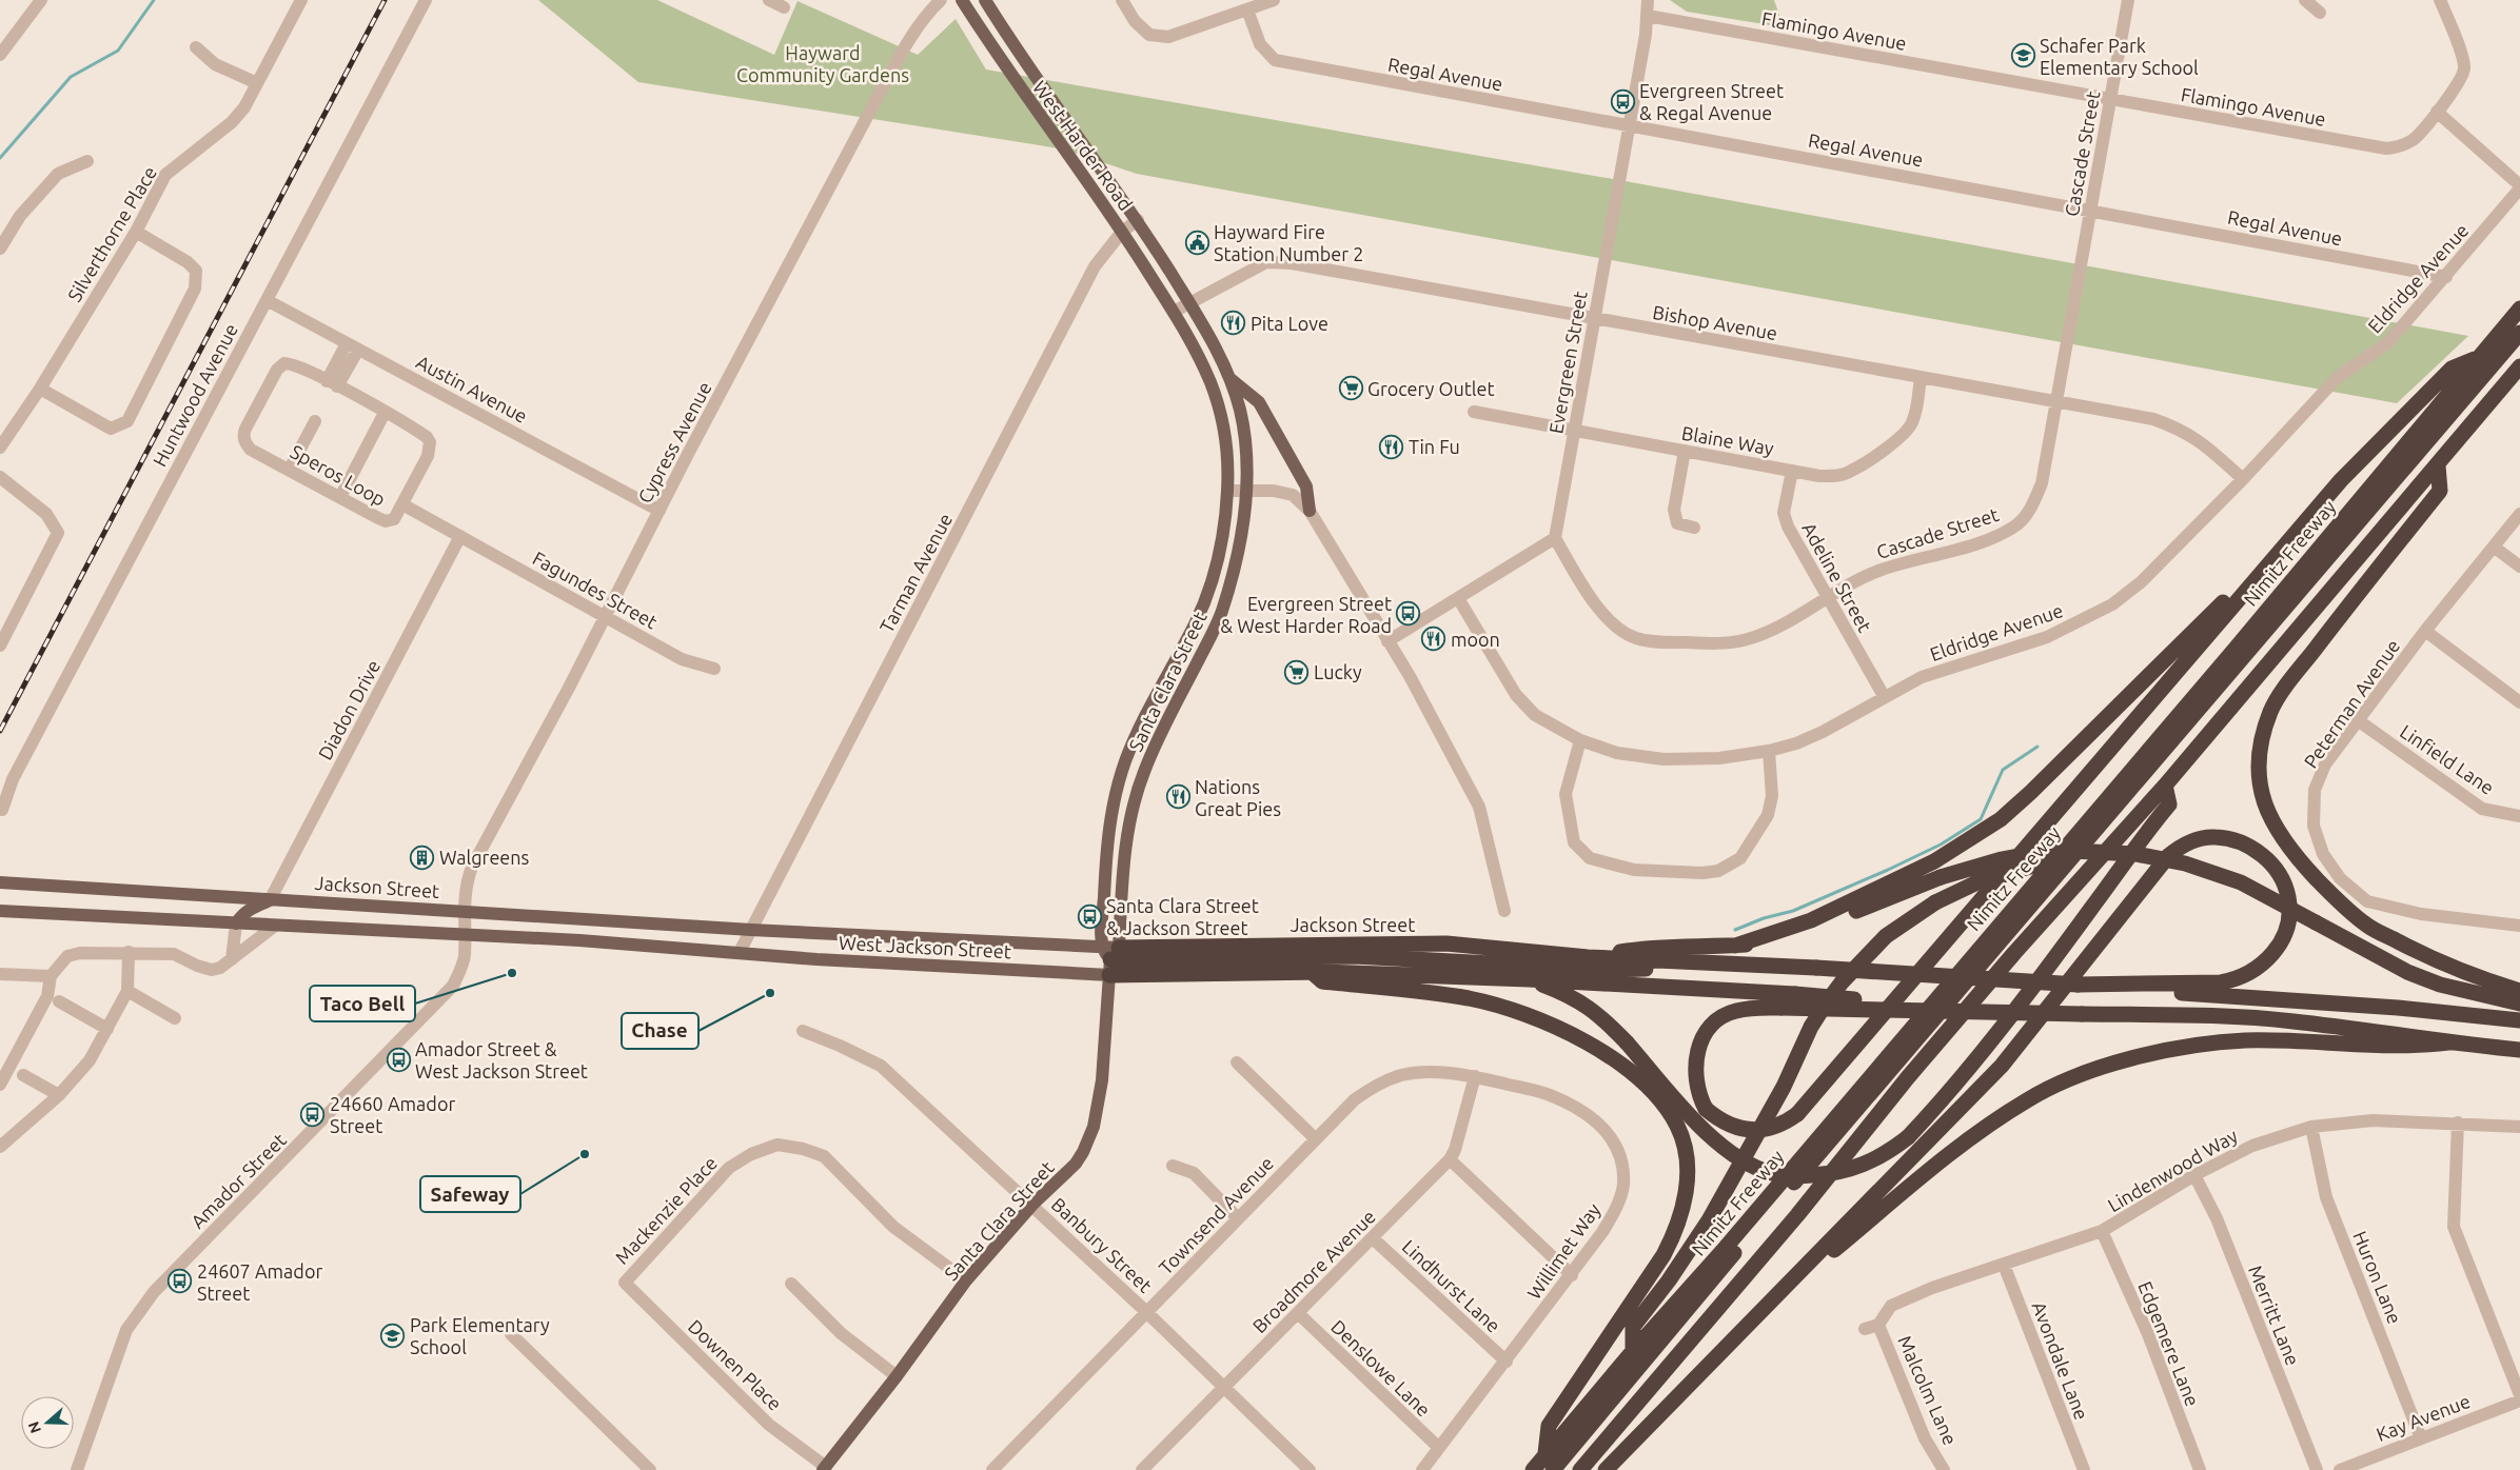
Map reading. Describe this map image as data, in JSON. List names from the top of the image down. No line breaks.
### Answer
{"streets":{"highway":["Nimitz Freeway","Jackson Street"],"main road":["West Harder Road","Santa Clara Street","West Jackson Street"],"street":["Flamingo Avenue","Regal Avenue","Cascade Street","Silverthorne Place","Eldridge Avenue","Bishop Avenue","Evergreen Street","Austin Avenue","Huntwood Avenue","Blaine Way","Cypress Avenue","Speros Loop","Tarman Avenue","Adeline Street","Fagundes Street","Peterman Avenue","Diadon Drive","Linfield Lane","Lindenwood Way","Amador Street","Mackenzie Place","Townsend Avenue","Banbury Street","Willimet Way","Broadmore Avenue","Huron Lane","Lindhurst Lane","Merritt Lane","Edgemere Lane","Avondale Lane","Downen Place","Denslowe Lane","Malcolm Lane","Kay Avenue"]},"crossings":[["Flamingo Avenue","Cascade Street"],["Flamingo Avenue","Evergreen Street"],["Regal Avenue","Cascade Street"],["Regal Avenue","Eldridge Avenue"],["Regal Avenue","Evergreen Street"],["West Harder Road","Bishop Avenue"],["West Harder Road","Tarman Avenue"],["West Harder Road","Santa Clara Street"],["Cascade Street","Bishop Avenue"],["Cascade Street","Evergreen Street"],["Cascade Street","Adeline Street"],["Eldridge Avenue","Bishop Avenue"],["Eldridge Avenue","Adeline Street"],["Bishop Avenue","Evergreen Street"],["Bishop Avenue","Blaine Way"],["Bishop Avenue","Santa Clara Street"],["Evergreen Street","Blaine Way"],["Austin Avenue","Huntwood Avenue"],["Austin Avenue","Cypress Avenue"],["Blaine Way","Adeline Street"],["Cypress Avenue","Fagundes Street"],["Cypress Avenue","Jackson Street"],["Cypress Avenue","Amador Street"],["Speros Loop","Fagundes Street"],["Tarman Avenue","Jackson Street"],["Tarman Avenue","West Jackson Street"],["Fagundes Street","Diadon Drive"],["Santa Clara Street","Jackson Street"],["Santa Clara Street","West Jackson Street"],["Santa Clara Street","Mackenzie Place"],["Santa Clara Street","Banbury Street"],["Santa Clara Street","Downen Place"],["Peterman Avenue","Linfield Lane"],["Diadon Drive","Jackson Street"],["Jackson Street","West Jackson Street"],["Jackson Street","Amador Street"],["Lindenwood Way","Huron Lane"],["Lindenwood Way","Merritt Lane"],["Lindenwood Way","Edgemere Lane"],["Lindenwood Way","Avondale Lane"],["Lindenwood Way","Malcolm Lane"],["Mackenzie Place","Downen Place"],["Townsend Avenue","Banbury Street"],["Townsend Avenue","Willimet Way"],["Townsend Avenue","Broadmore Avenue"],["Banbury Street","Broadmore Avenue"],["Willimet Way","Broadmore Avenue"],["Willimet Way","Lindhurst Lane"],["Willimet Way","Denslowe Lane"],["Broadmore Avenue","Lindhurst Lane"],["Broadmore Avenue","Denslowe Lane"],["Huron Lane","Kay Avenue"]],"parks":["Hayward Community Gardens"],"places":{"school or university":["Schafer Park Elementary School","Park Elementary School"],"bus stop":["Evergreen Street & Regal Avenue","Evergreen Street & West Harder Road","Santa Clara Street & Jackson Street","Amador Street & West Jackson Street","24660 Amador Street","24607 Amador Street"],"public building":["Hayward Fire Station Number 2"],"restaurant":["Pita Love","Tin Fu","moon","Nations Great Pies"],"supermarket":["Grocery Outlet","Lucky"],"building":["Walgreens"],"other":["Taco Bell","Chase","Safeway"]},"north":"left"}
